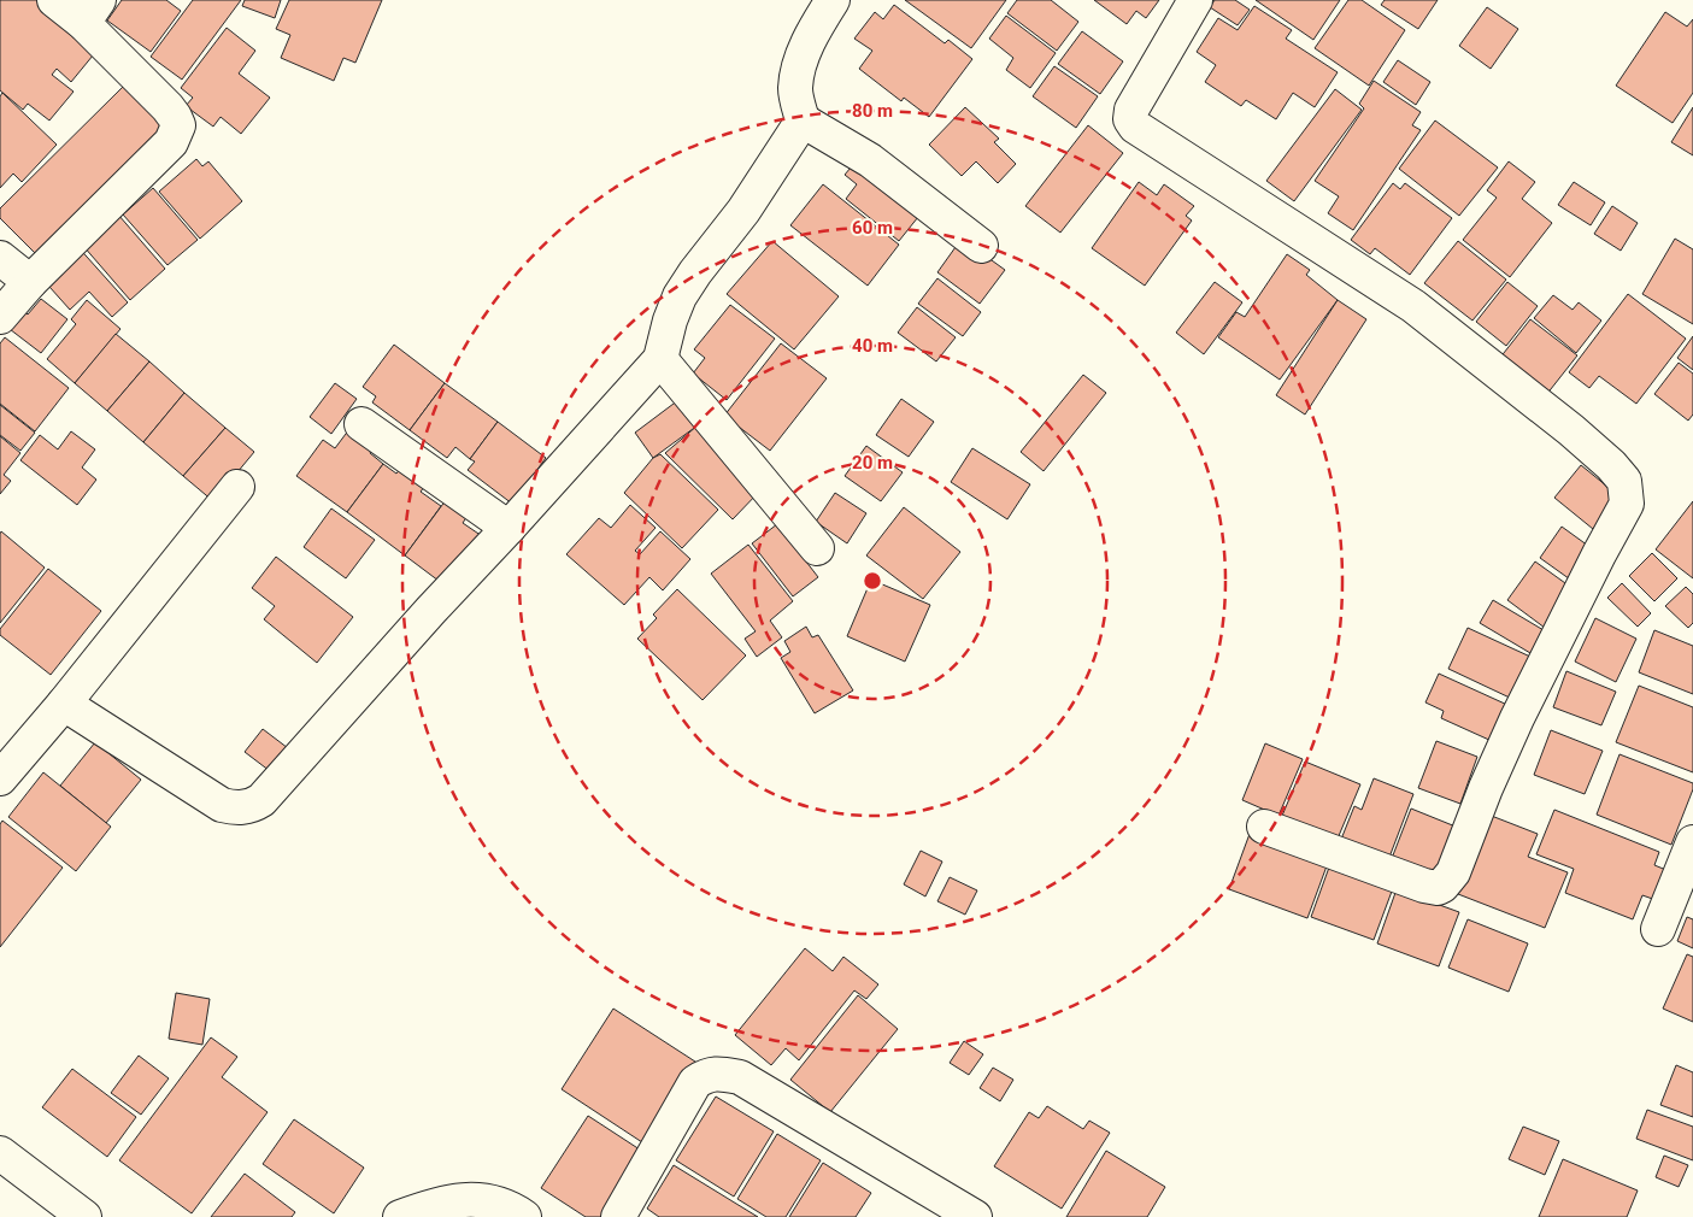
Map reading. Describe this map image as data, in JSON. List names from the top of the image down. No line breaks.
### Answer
{"rings":["80 m","60 m","40 m","20 m"]}
